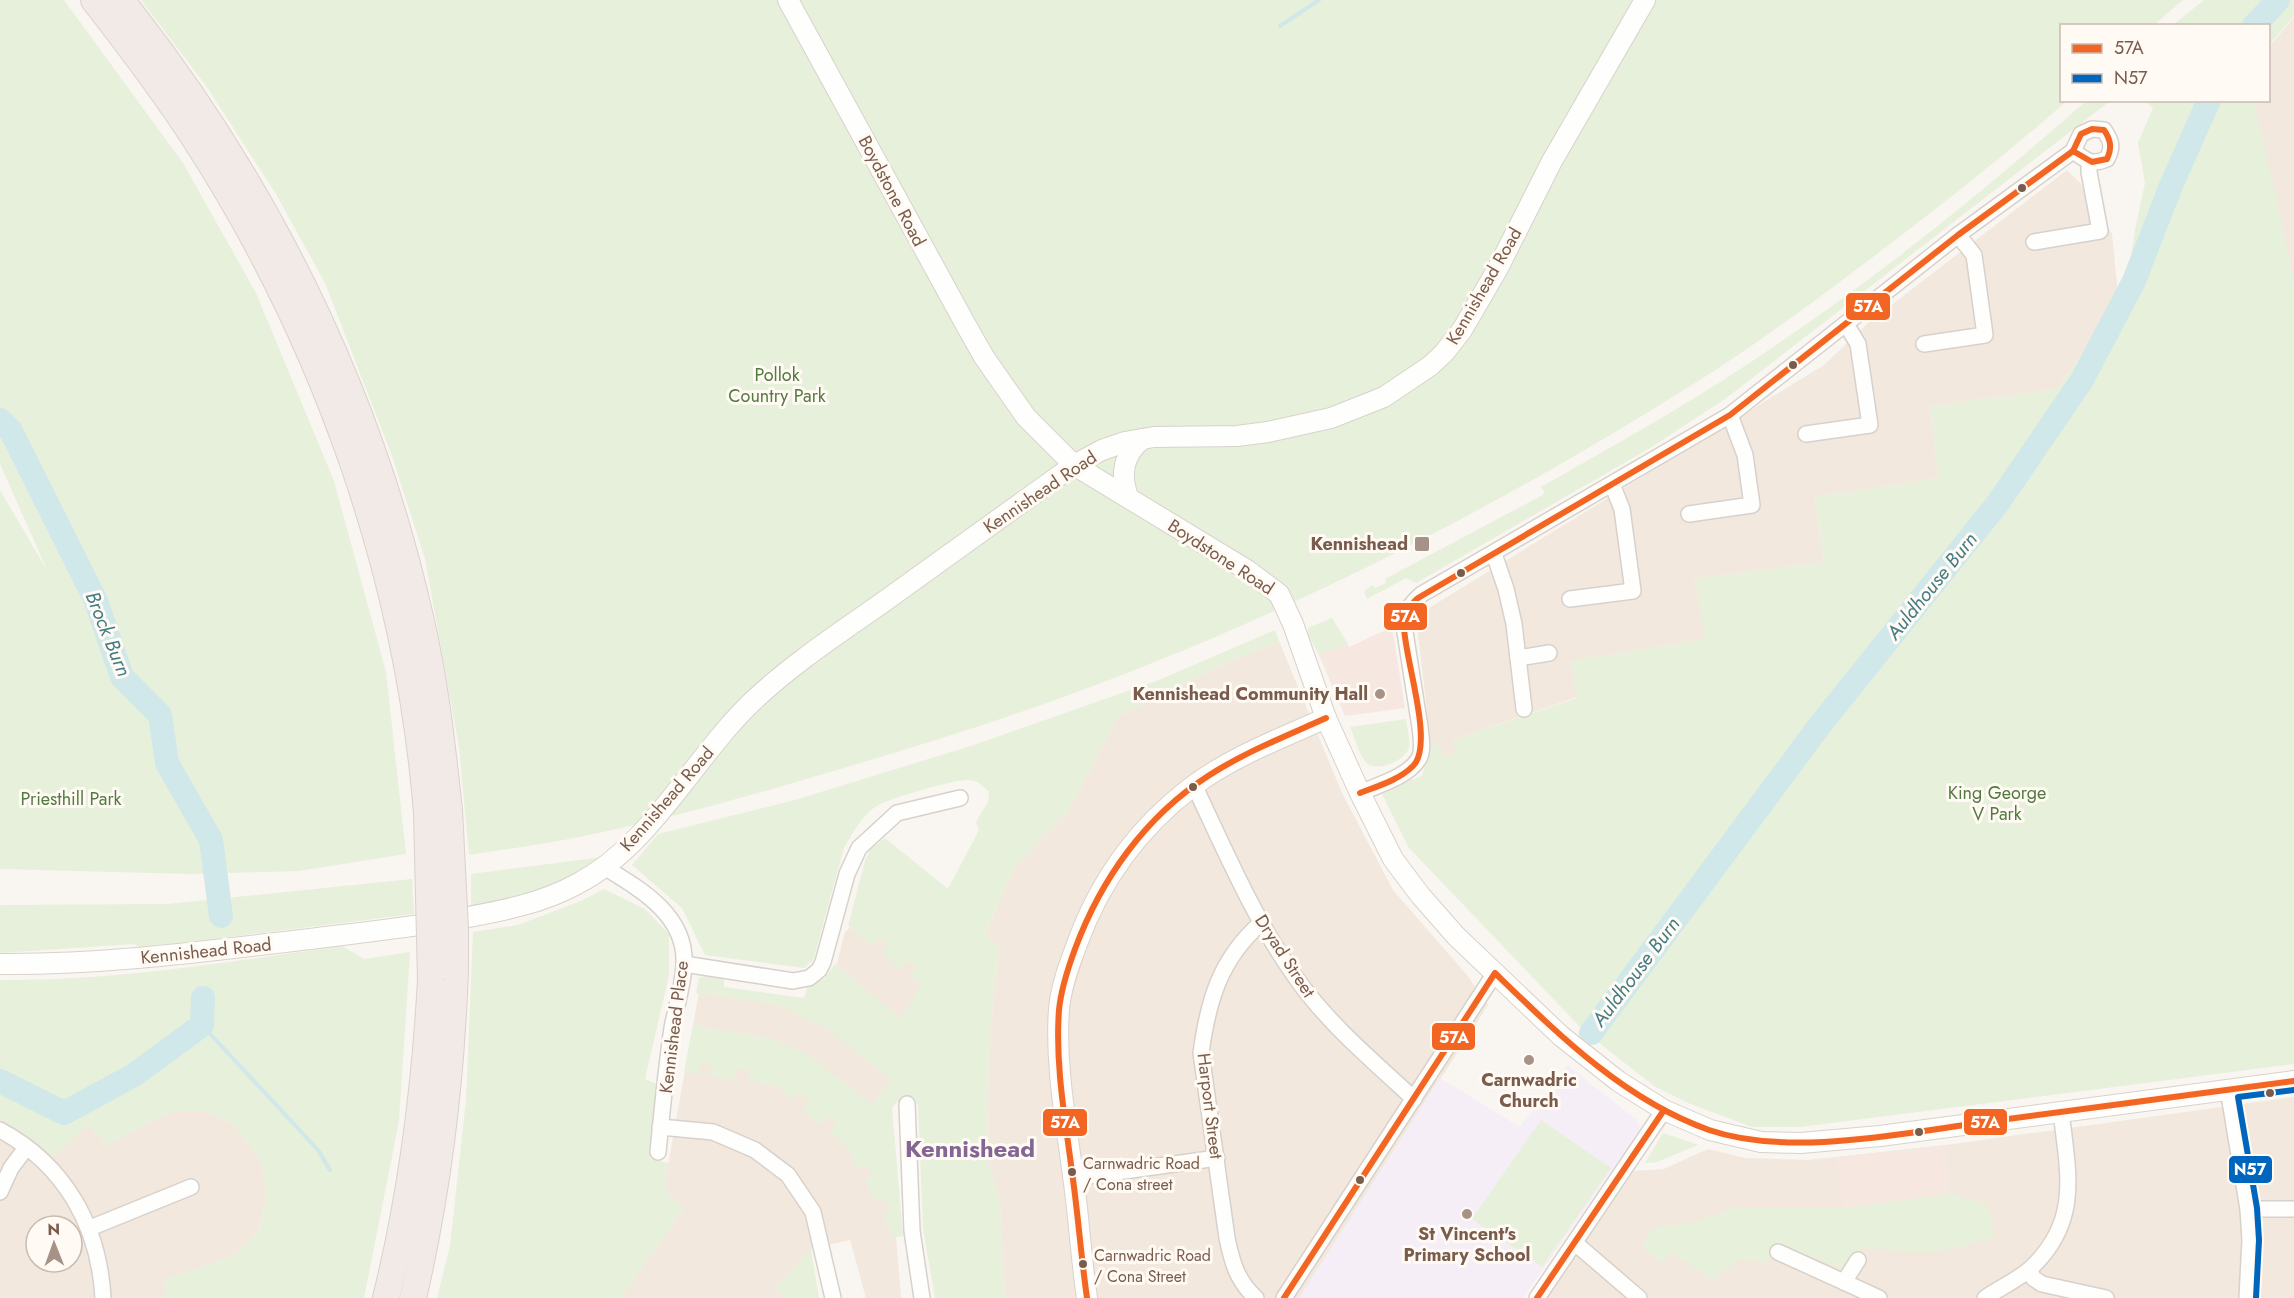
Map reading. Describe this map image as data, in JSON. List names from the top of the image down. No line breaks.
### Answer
{"streets":{"street":["Boydstone Road","Kennishead Road","Dryad Street","Kennishead Place","Harport Street"]},"crossings":[["Boydstone Road","Kennishead Road"],["Kennishead Road","Kennishead Place"],["Dryad Street","Harport Street"]],"districts":["Kennishead"],"water":["Auldhouse Burn","Brock Burn"],"parks":["Pollok Country Park","King George V Park","Priesthill Park"],"places":{"transit":["Kennishead"],"other":["Kennishead Community Hall","Carnwadric Church","Carnwadric Road / Cona street","St Vincent's Primary School","Carnwadric Road / Cona Street"]},"lines":["transit line 57A","transit line N57"],"legend":["57A","N57"],"north":"top"}
